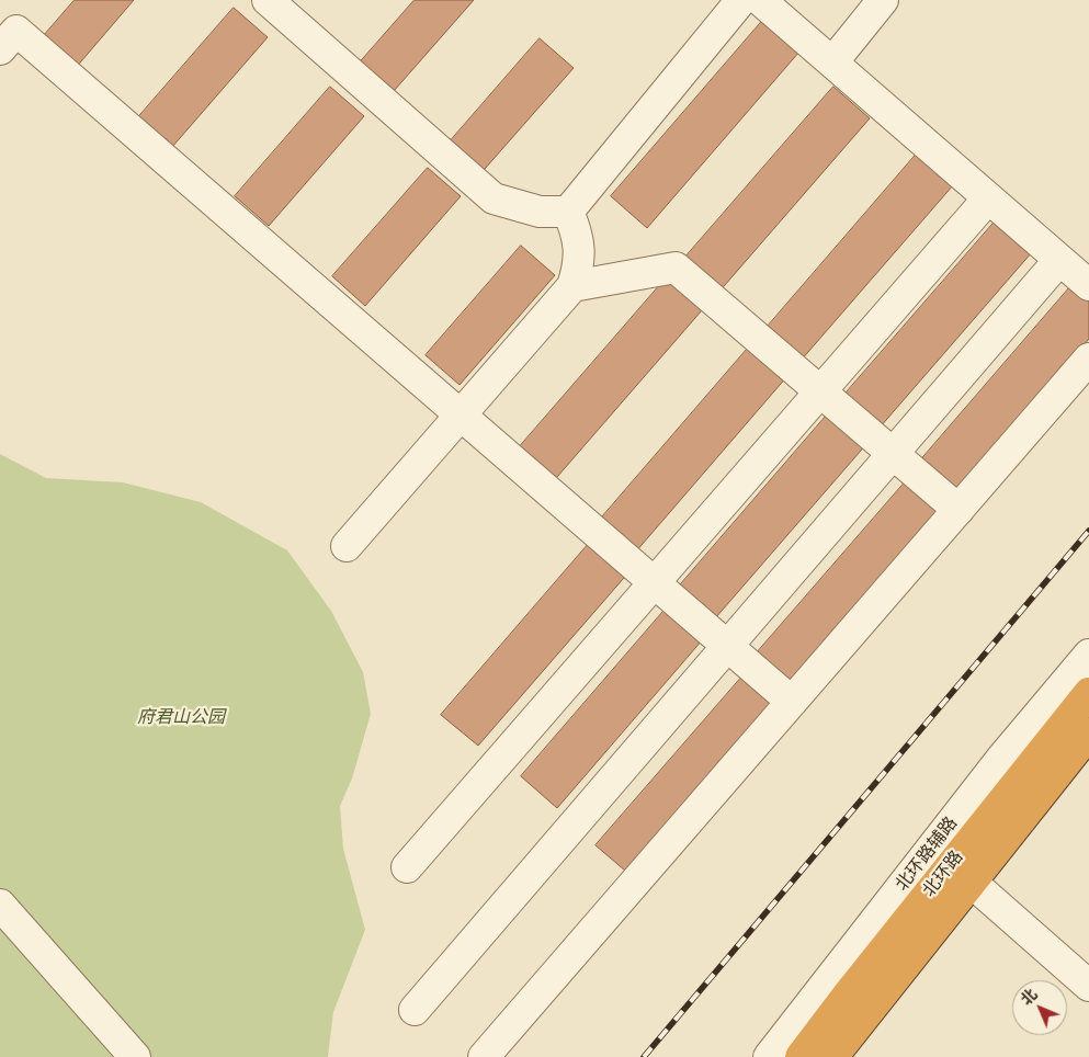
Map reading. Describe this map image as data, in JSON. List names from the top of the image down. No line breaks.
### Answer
{"streets":{"highway":["北环路"],"street":["北环路辅路"]},"parks":["府君山公园"],"north":"top left"}
